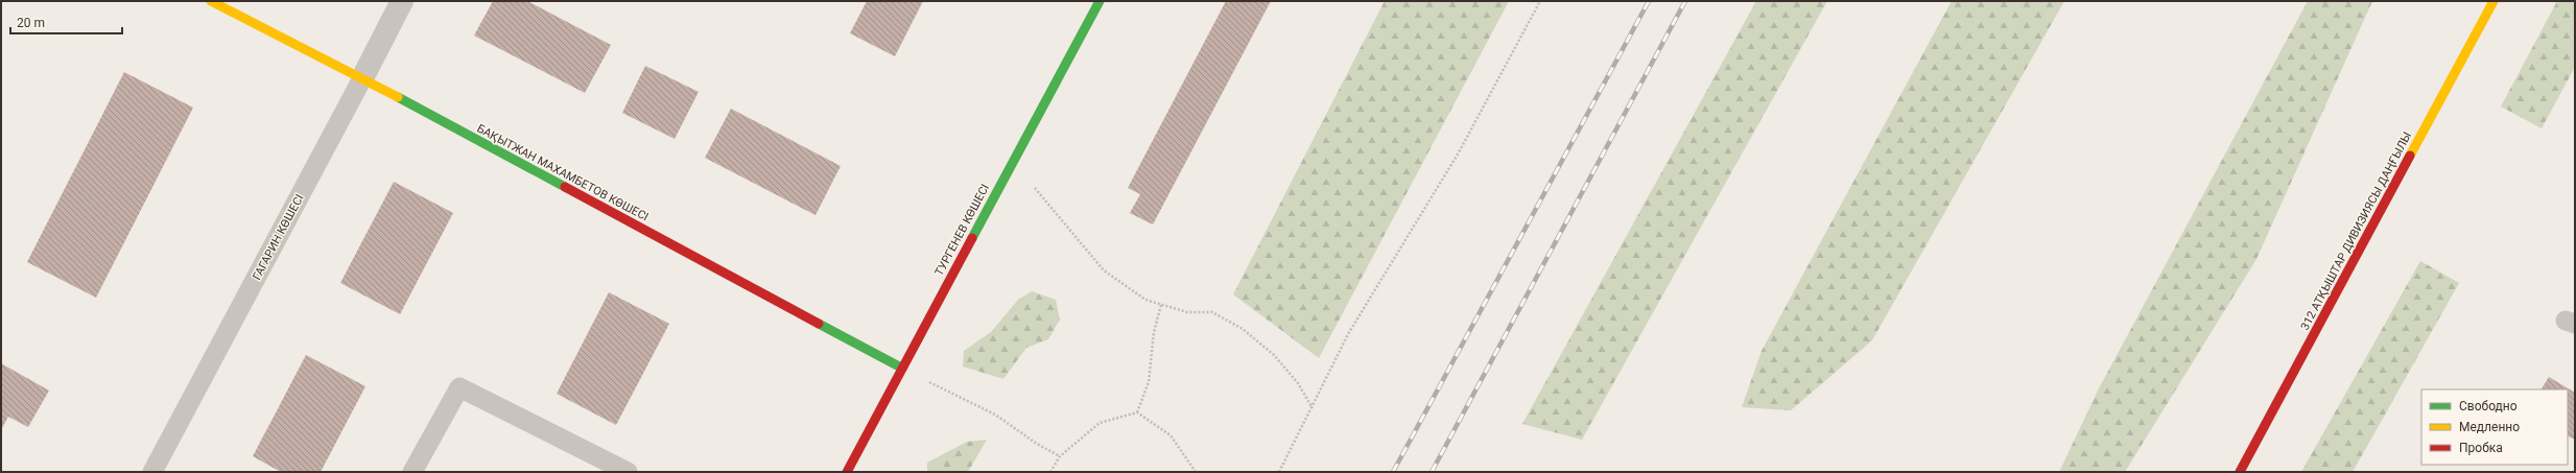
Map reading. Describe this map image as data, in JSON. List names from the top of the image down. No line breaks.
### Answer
{"streets":{"main road":["БАҚЫТЖАН МАХАМБЕТОВ КӨШЕСІ","ТУРГЕНЕВ КӨШЕСІ","312 АТҚЫШТАР ДИВИЗИЯСЫ ДАҢҒЫЛЫ"],"street":["ГАГАРИН КӨШЕСІ"]},"crossings":[["БАҚЫТЖАН МАХАМБЕТОВ КӨШЕСІ","ТУРГЕНЕВ КӨШЕСІ"],["БАҚЫТЖАН МАХАМБЕТОВ КӨШЕСІ","ГАГАРИН КӨШЕСІ"]],"legend":["Свободно","Медленно","Пробка"],"scale_bar":"20 m"}
